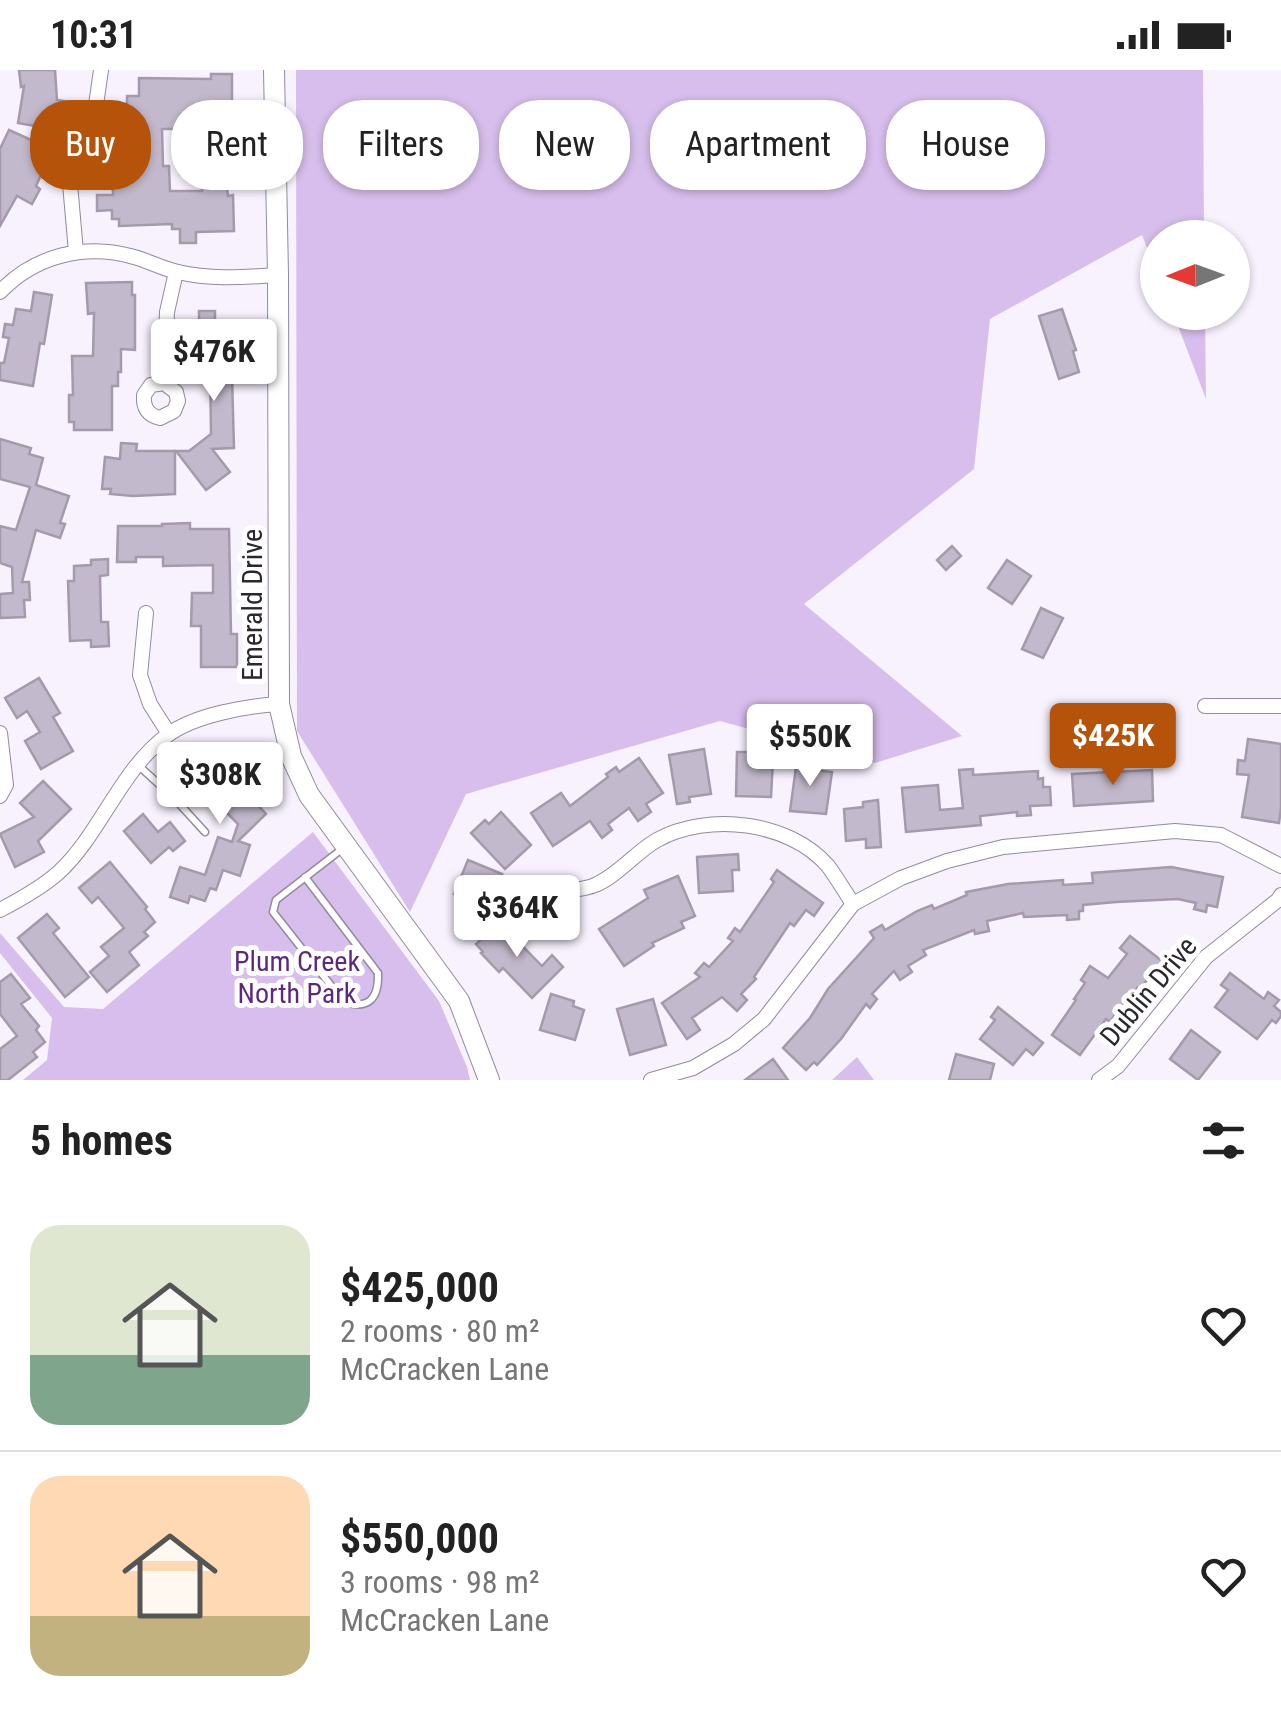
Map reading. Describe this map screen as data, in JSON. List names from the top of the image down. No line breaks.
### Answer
{"streets":{"street":["Emerald Drive","Dublin Drive"]},"parks":["Plum Creek North Park"],"north":"left","page":{"status":"10:31","chip":["Buy","Rent","Filters","New","Apartment","House"],"price":["$476K","$425K","$550K","$308K","$364K"],"heading":"5 homes","list":[{"name":"$425,000","note":"2 rooms · 80 m² · McCracken Lane"},{"name":"$550,000","note":"3 rooms · 98 m² · McCracken Lane"}]}}
